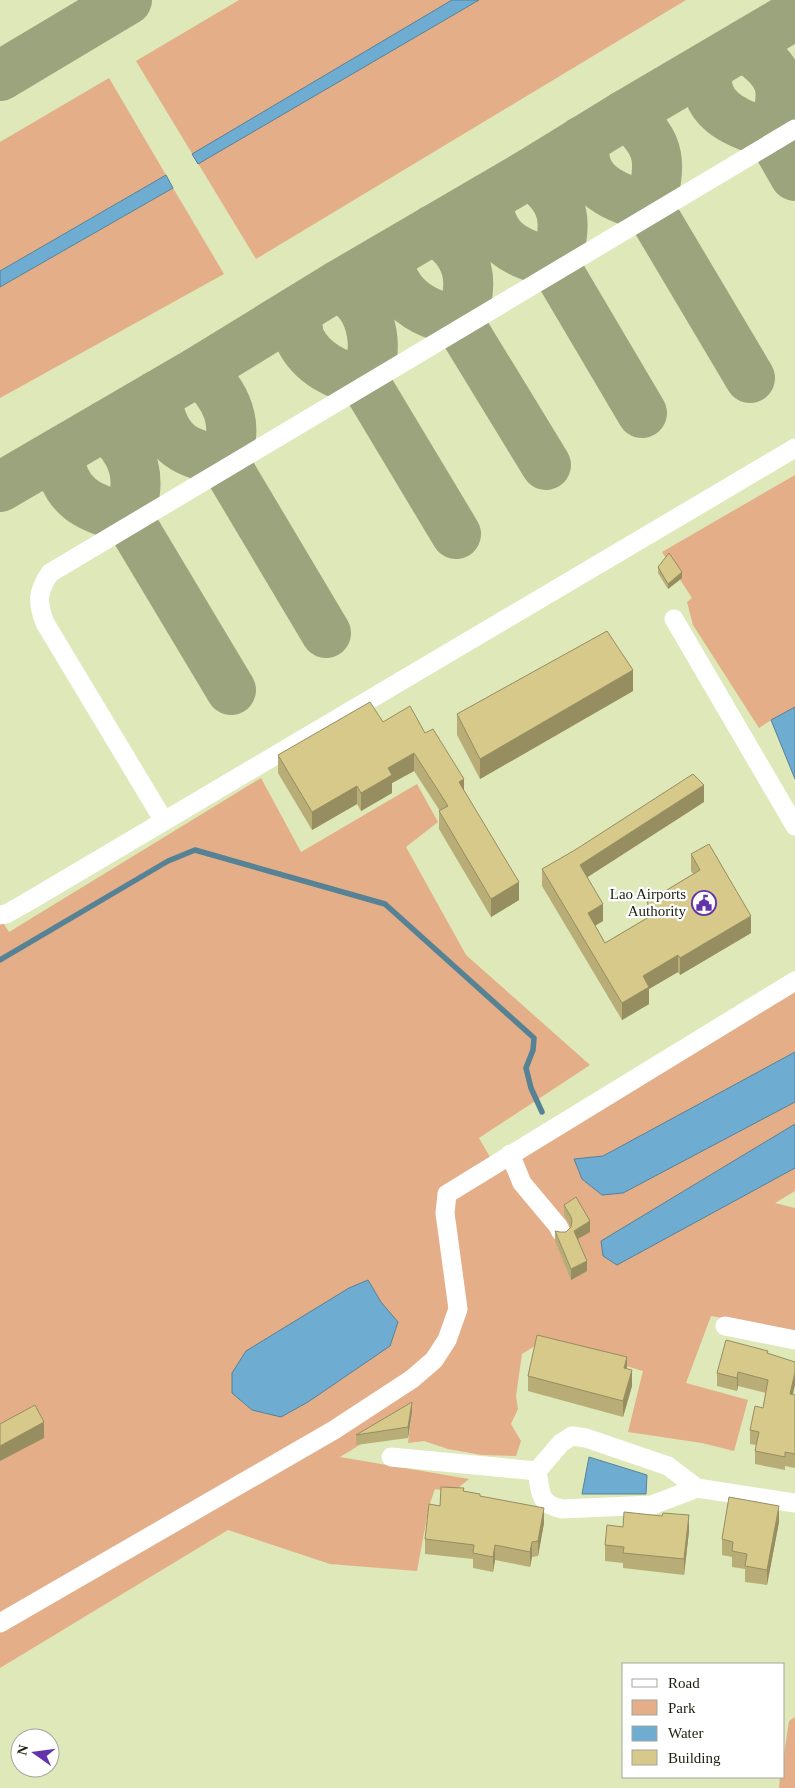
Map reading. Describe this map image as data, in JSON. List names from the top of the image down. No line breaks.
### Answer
{"places":{"public building":["Lao Airports Authority"]},"legend":["Road","Park","Water","Building"],"north":"left"}
